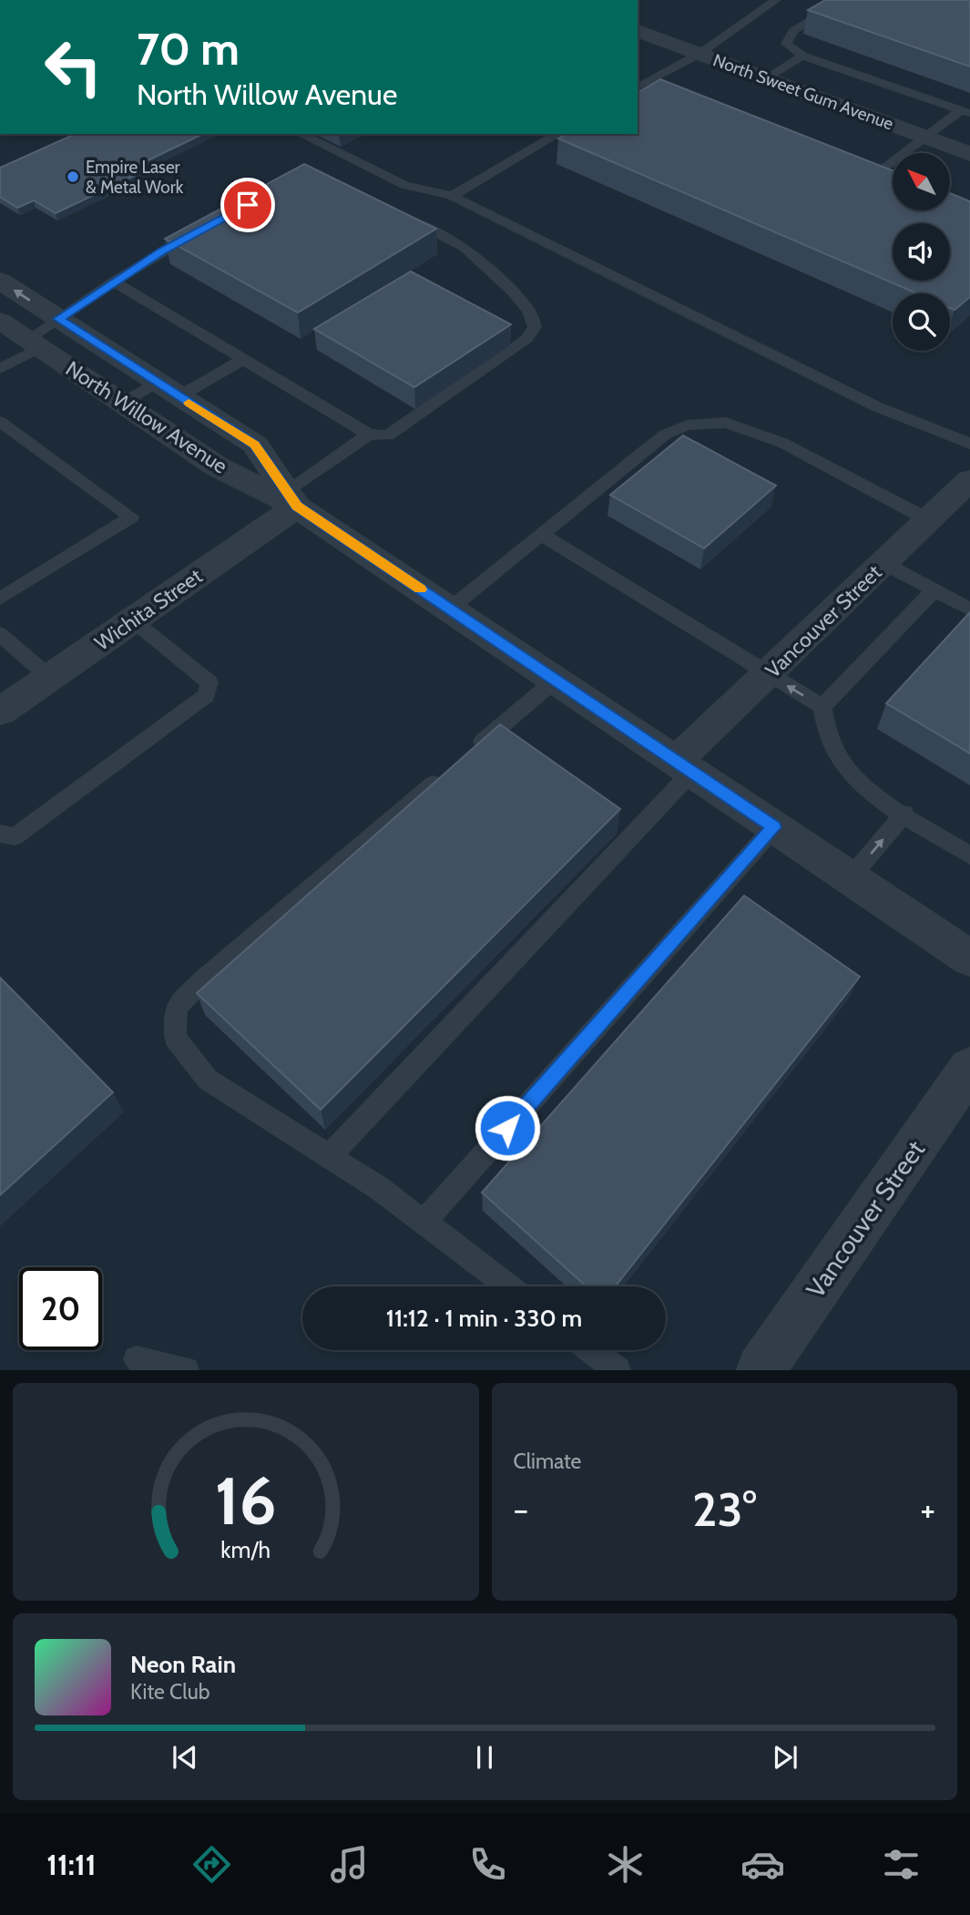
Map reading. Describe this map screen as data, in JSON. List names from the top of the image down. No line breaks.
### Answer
{"streets":{"street":["North Sweet Gum Avenue","North Willow Avenue","Wichita Street","Vancouver Street"]},"crossings":[["North Willow Avenue","Wichita Street"],["North Willow Avenue","Vancouver Street"]],"places":["Empire Laser & Metal Work"],"north":"top left","page":{"turn":["70 m","North Willow Avenue"],"limit":"20","trip":"11:12 · 1 min · 330 m","tile":"Climate","heat":["−","23°","+"],"song":["Neon Rain","Kite Club"],"tabs":"11:11","gauge":["16","km/h"]}}
